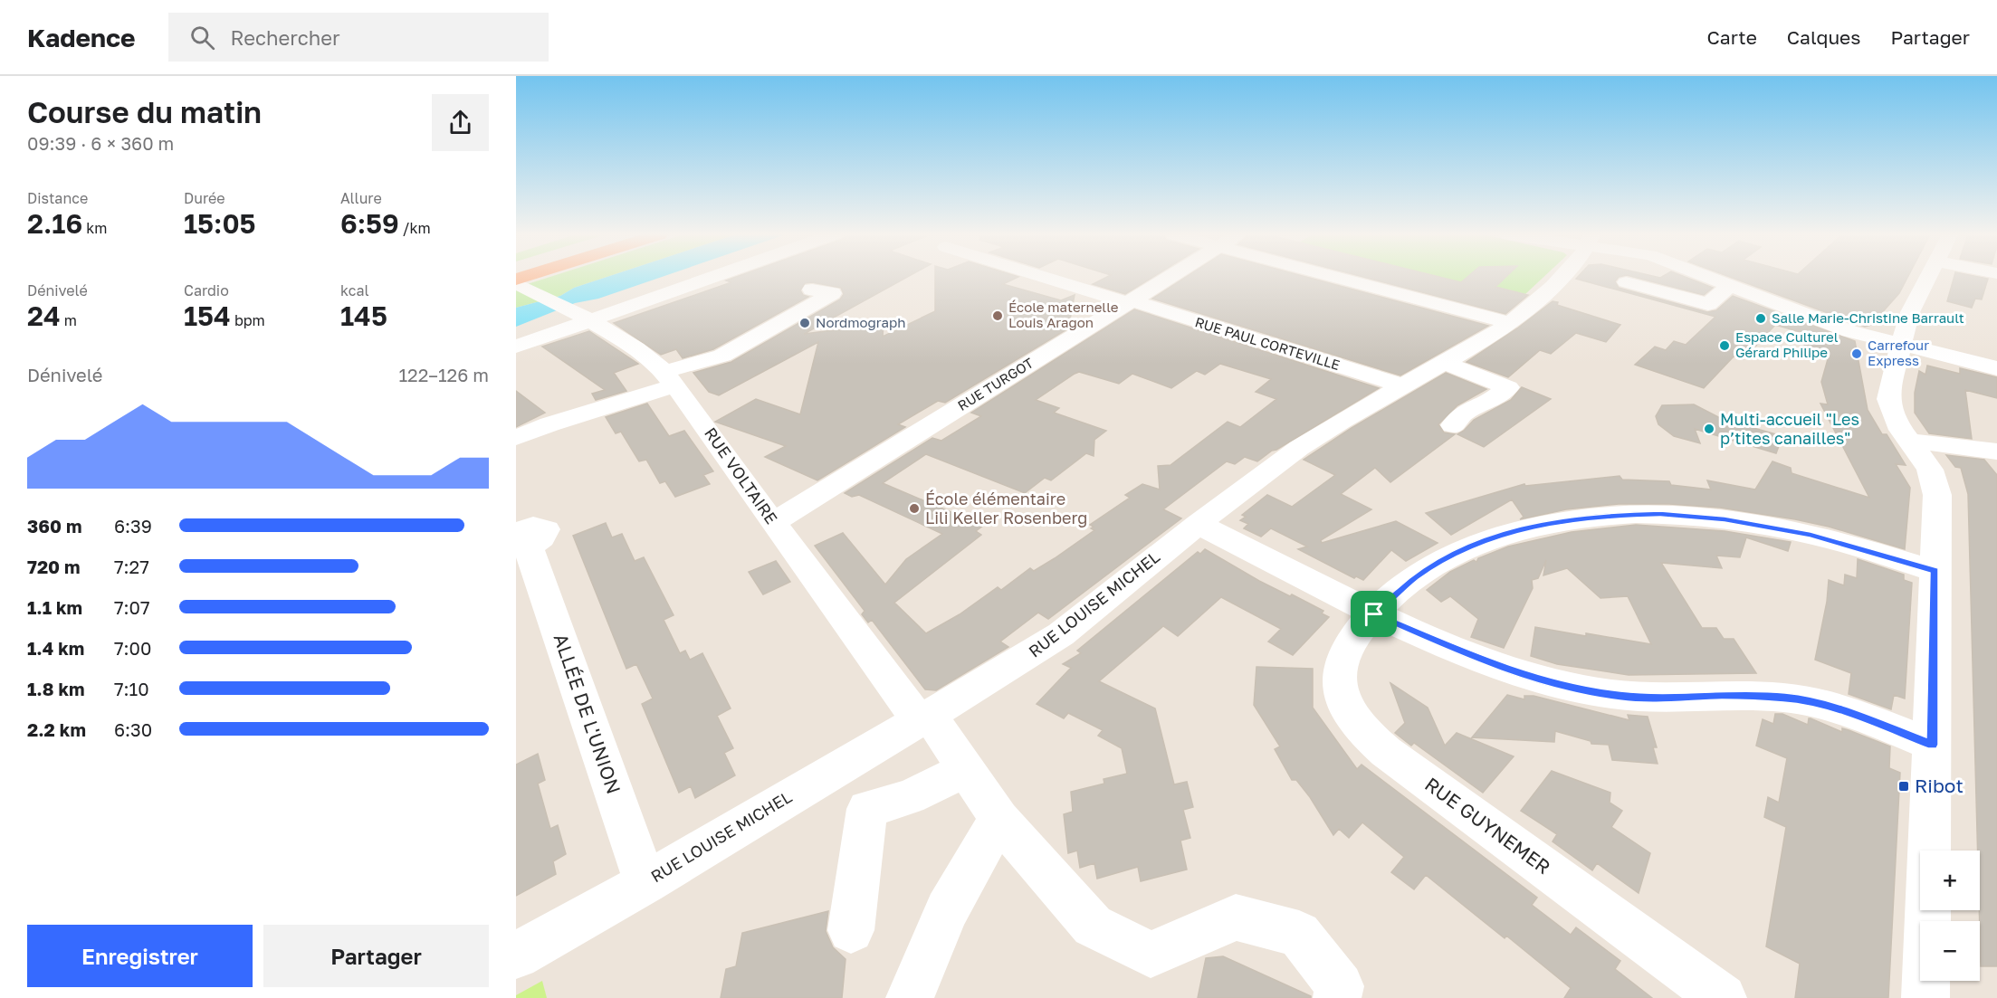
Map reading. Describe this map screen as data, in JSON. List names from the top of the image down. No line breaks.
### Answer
{"streets":{"street":["RUE PAUL CORTEVILLE","RUE TURGOT","RUE VOLTAIRE","RUE LOUISE MICHEL","ALLÉE DE L'UNION","RUE GUYNEMER"]},"crossings":[["RUE PAUL CORTEVILLE","RUE TURGOT"],["RUE PAUL CORTEVILLE","RUE LOUISE MICHEL"],["RUE TURGOT","RUE VOLTAIRE"],["RUE VOLTAIRE","RUE LOUISE MICHEL"],["RUE LOUISE MICHEL","ALLÉE DE L'UNION"]],"places":{"other":["École maternelle Louis Aragon","Salle Marie-Christine Barrault","Nordmograph","Espace Culturel Gérard Philipe","Carrefour Express","Multi-accueil \"Les p’tites canailles\"","École élémentaire Lili Keller Rosenberg"],"transit":["Ribot"]},"page":{"header":"Kadence","search":"Rechercher","nav":["Carte","Calques","Partager"],"heading":["Course du matin","09:39 · 6 × 360 m"],"stats":[["Distance","2.16 km"],["Durée","15:05"],["Allure","6:59 /km"],["Dénivelé","24 m"],["Cardio","154 bpm"],["kcal","145"]],"chart":["Dénivelé","122–126 m"],"list":[{"name":"360 m","note":"6:39"},{"name":"720 m","note":"7:27"},{"name":"1.1 km","note":"7:07"},{"name":"1.4 km","note":"7:00"},{"name":"1.8 km","note":"7:10"},{"name":"2.2 km","note":"6:30"}],"map_buttons":["+","−"],"buttons":["Enregistrer","Partager"]}}
